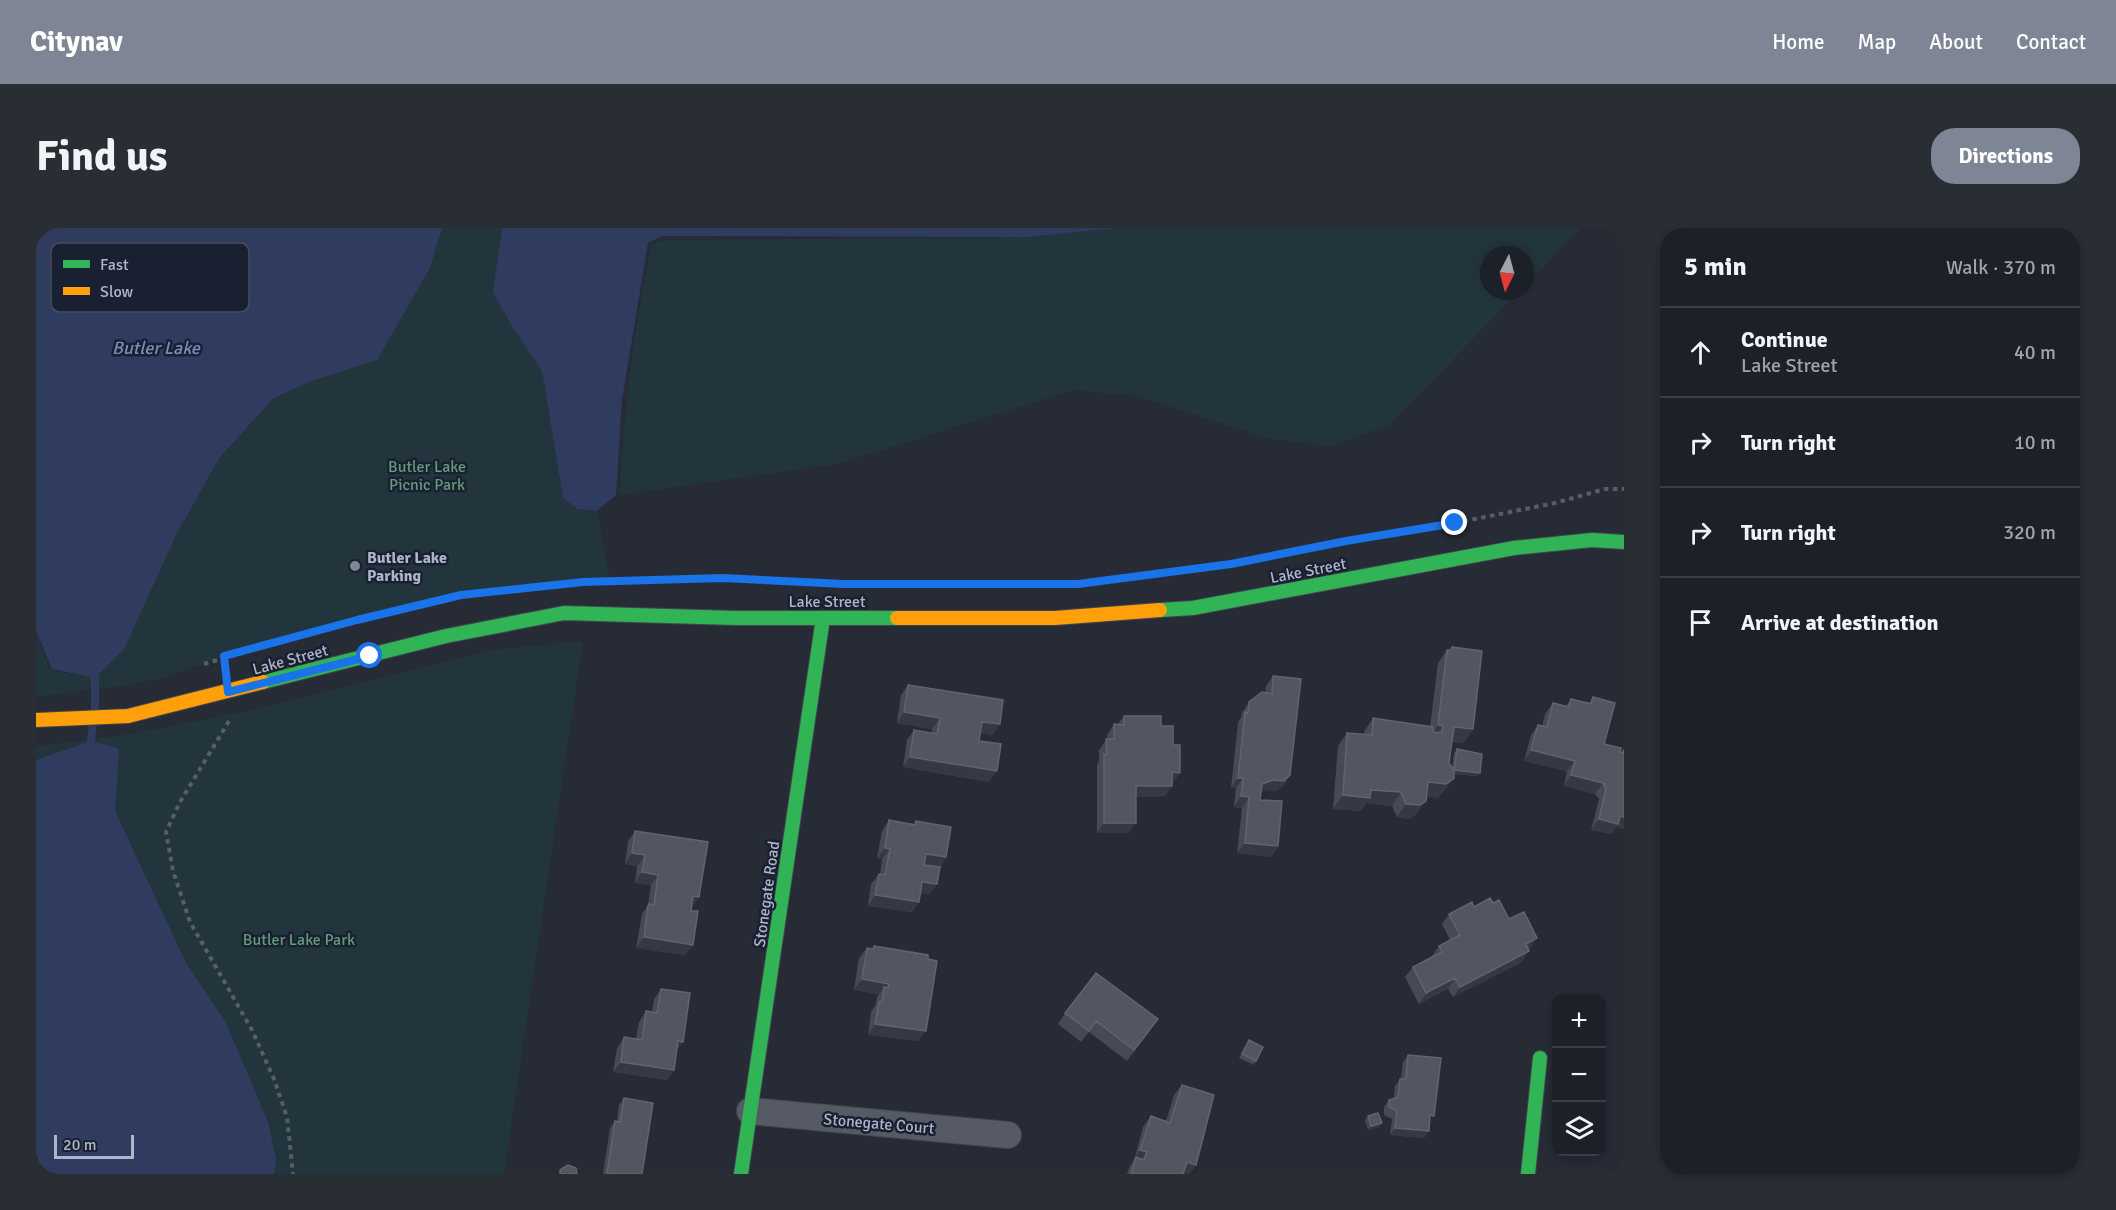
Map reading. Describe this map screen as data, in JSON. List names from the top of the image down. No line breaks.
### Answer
{"streets":{"street":["Lake Street","Stonegate Road","Stonegate Court"]},"crossings":[["Lake Street","Stonegate Road"],["Stonegate Road","Stonegate Court"]],"water":["Butler Lake"],"parks":["Butler Lake Picnic Park","Butler Lake Park"],"places":["Butler Lake Parking"],"legend":["Fast","Slow"],"scale_bar":"20 m","north":"bottom","page":{"header":"Citynav","nav":["Home","Map","About","Contact"],"buttons":"Directions","title":"Find us","heading":["5 min","Walk · 370 m"],"list":[["Continue","Lake Street","40 m"],["Turn right","10 m"],["Turn right","320 m"],"Arrive at destination"],"map_buttons":["+","−"],"scale":"20 m"}}
